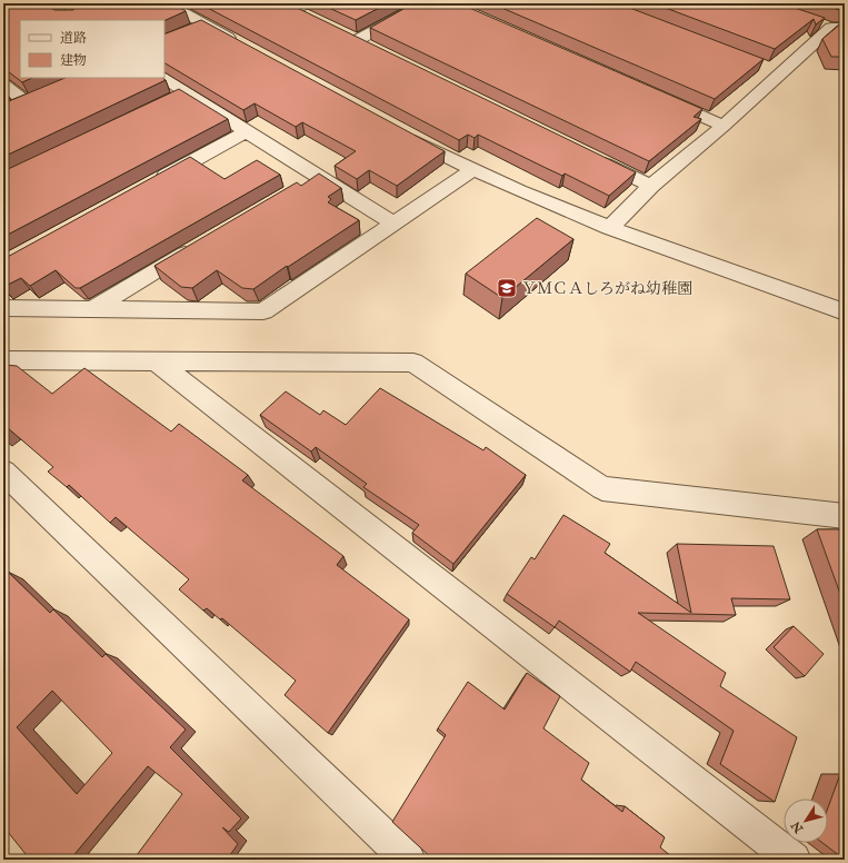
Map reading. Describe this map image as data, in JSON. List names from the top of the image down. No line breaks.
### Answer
{"places":{"school or university":["ＹＭＣＡしろがね幼稚園"]},"legend":["道路","建物"],"north":"bottom left"}
